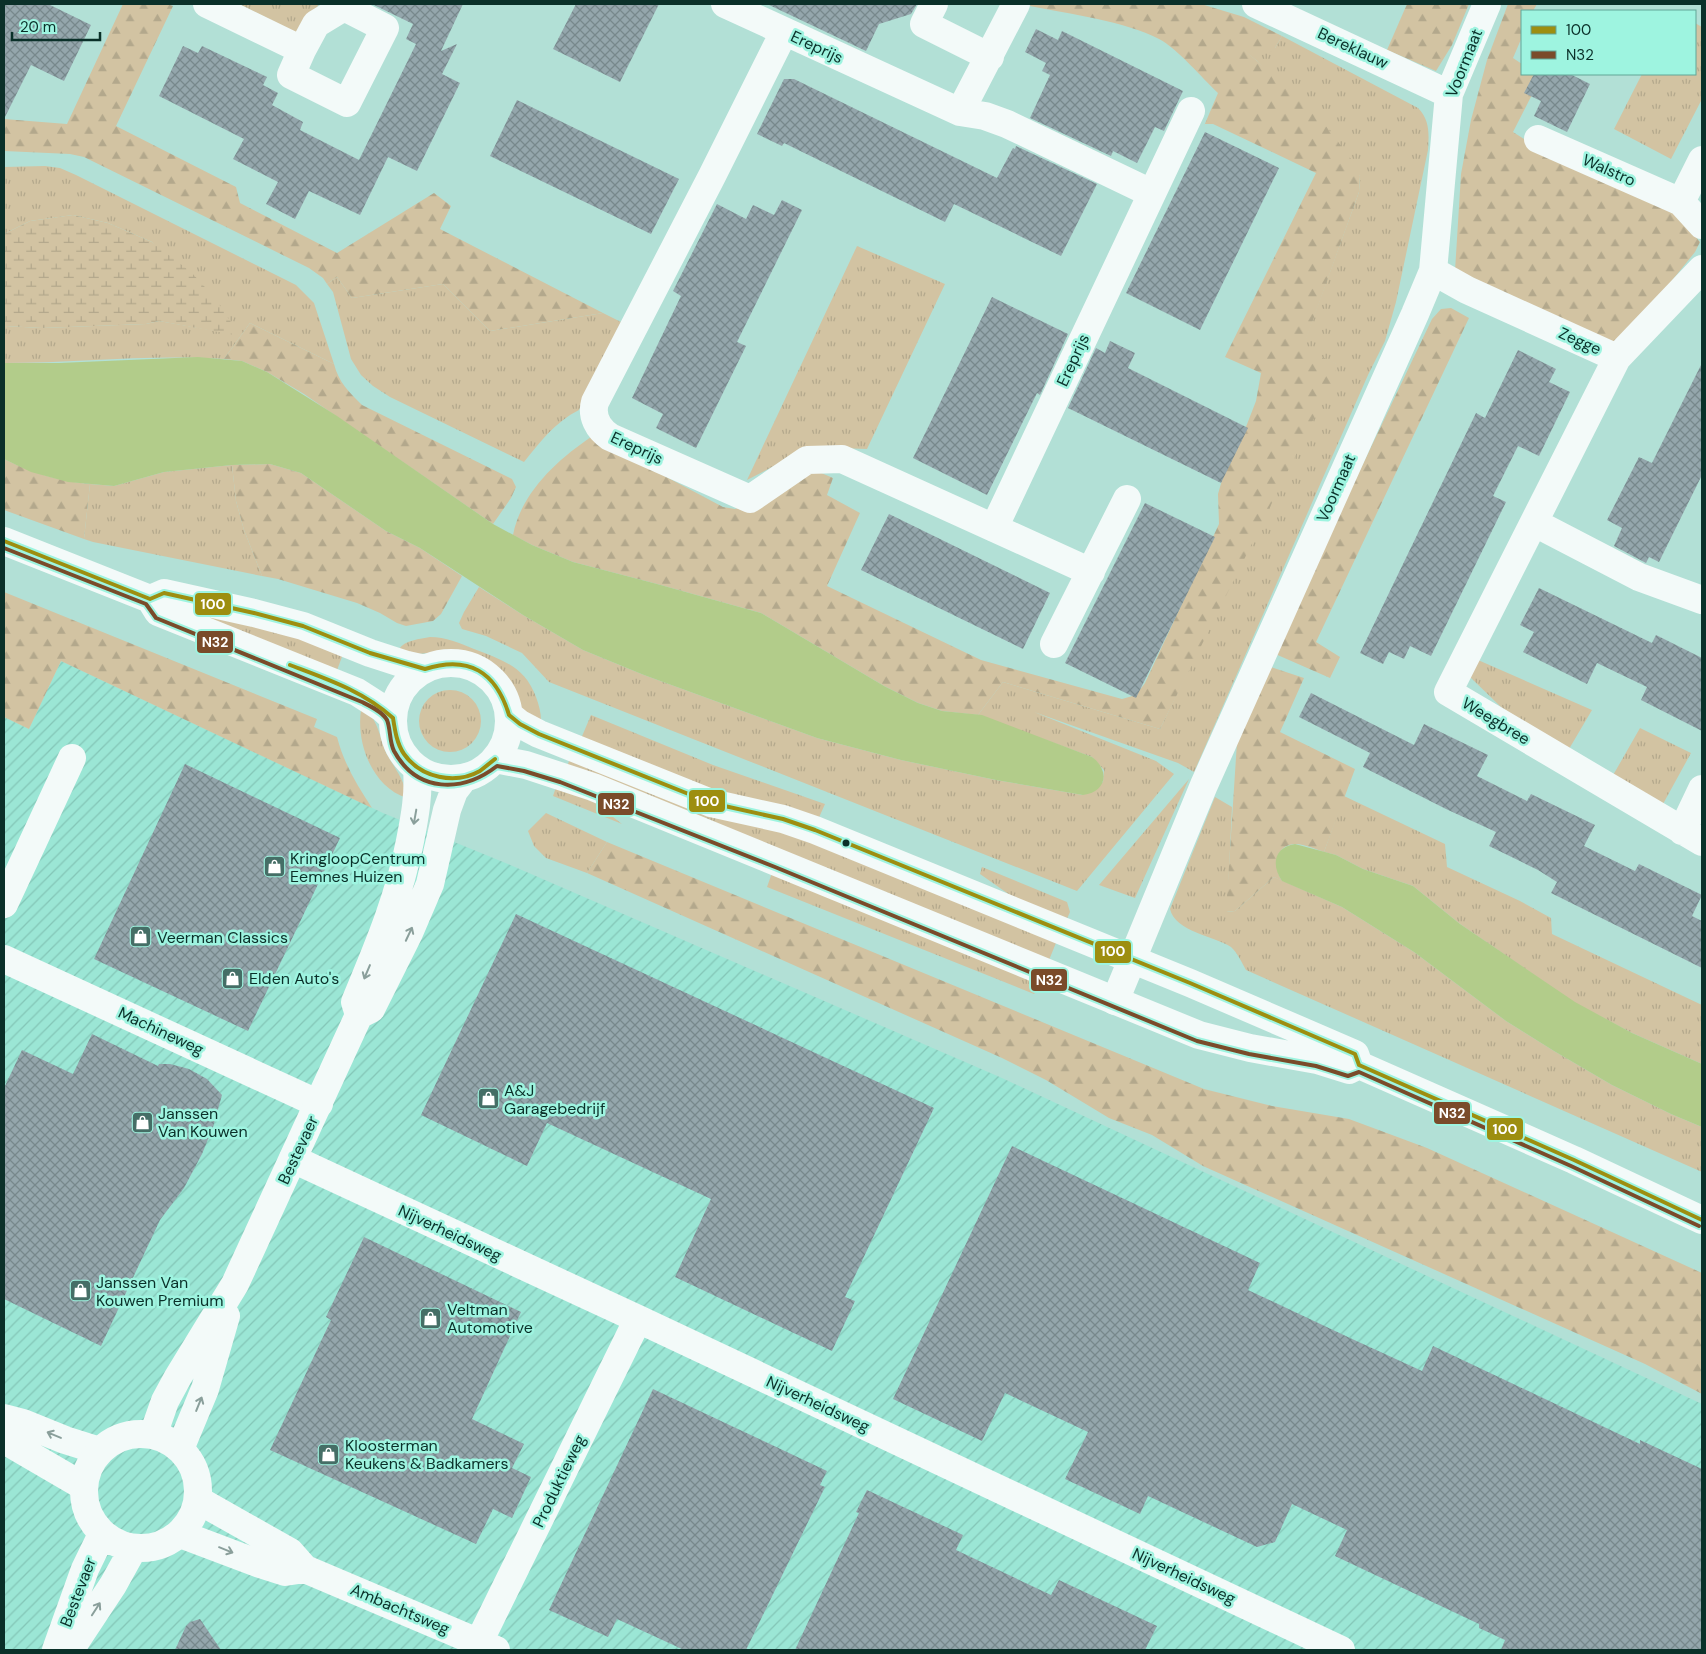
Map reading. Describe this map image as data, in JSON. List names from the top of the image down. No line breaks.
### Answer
{"streets":{"street":["Ereprijs","Bereklauw","Voormaat","Walstro","Zegge","Weegbree","Machineweg","Bestevaer","Nijverheidsweg","Produktieweg","Ambachtsweg"]},"crossings":[["Bereklauw","Voormaat"],["Voormaat","Zegge"],["Zegge","Weegbree"],["Machineweg","Bestevaer"],["Bestevaer","Nijverheidsweg"],["Bestevaer","Ambachtsweg"],["Nijverheidsweg","Produktieweg"],["Produktieweg","Ambachtsweg"]],"places":{"shop":["KringloopCentrum Eemnes Huizen","Veerman Classics","Elden Auto's","A&J Garagebedrijf","Janssen Van Kouwen","Janssen Van Kouwen Premium","Veltman Automotive","Kloosterman Keukens & Badkamers"]},"lines":["transit line 100","transit line N32"],"legend":["100","N32"],"scale_bar":"20 m"}
